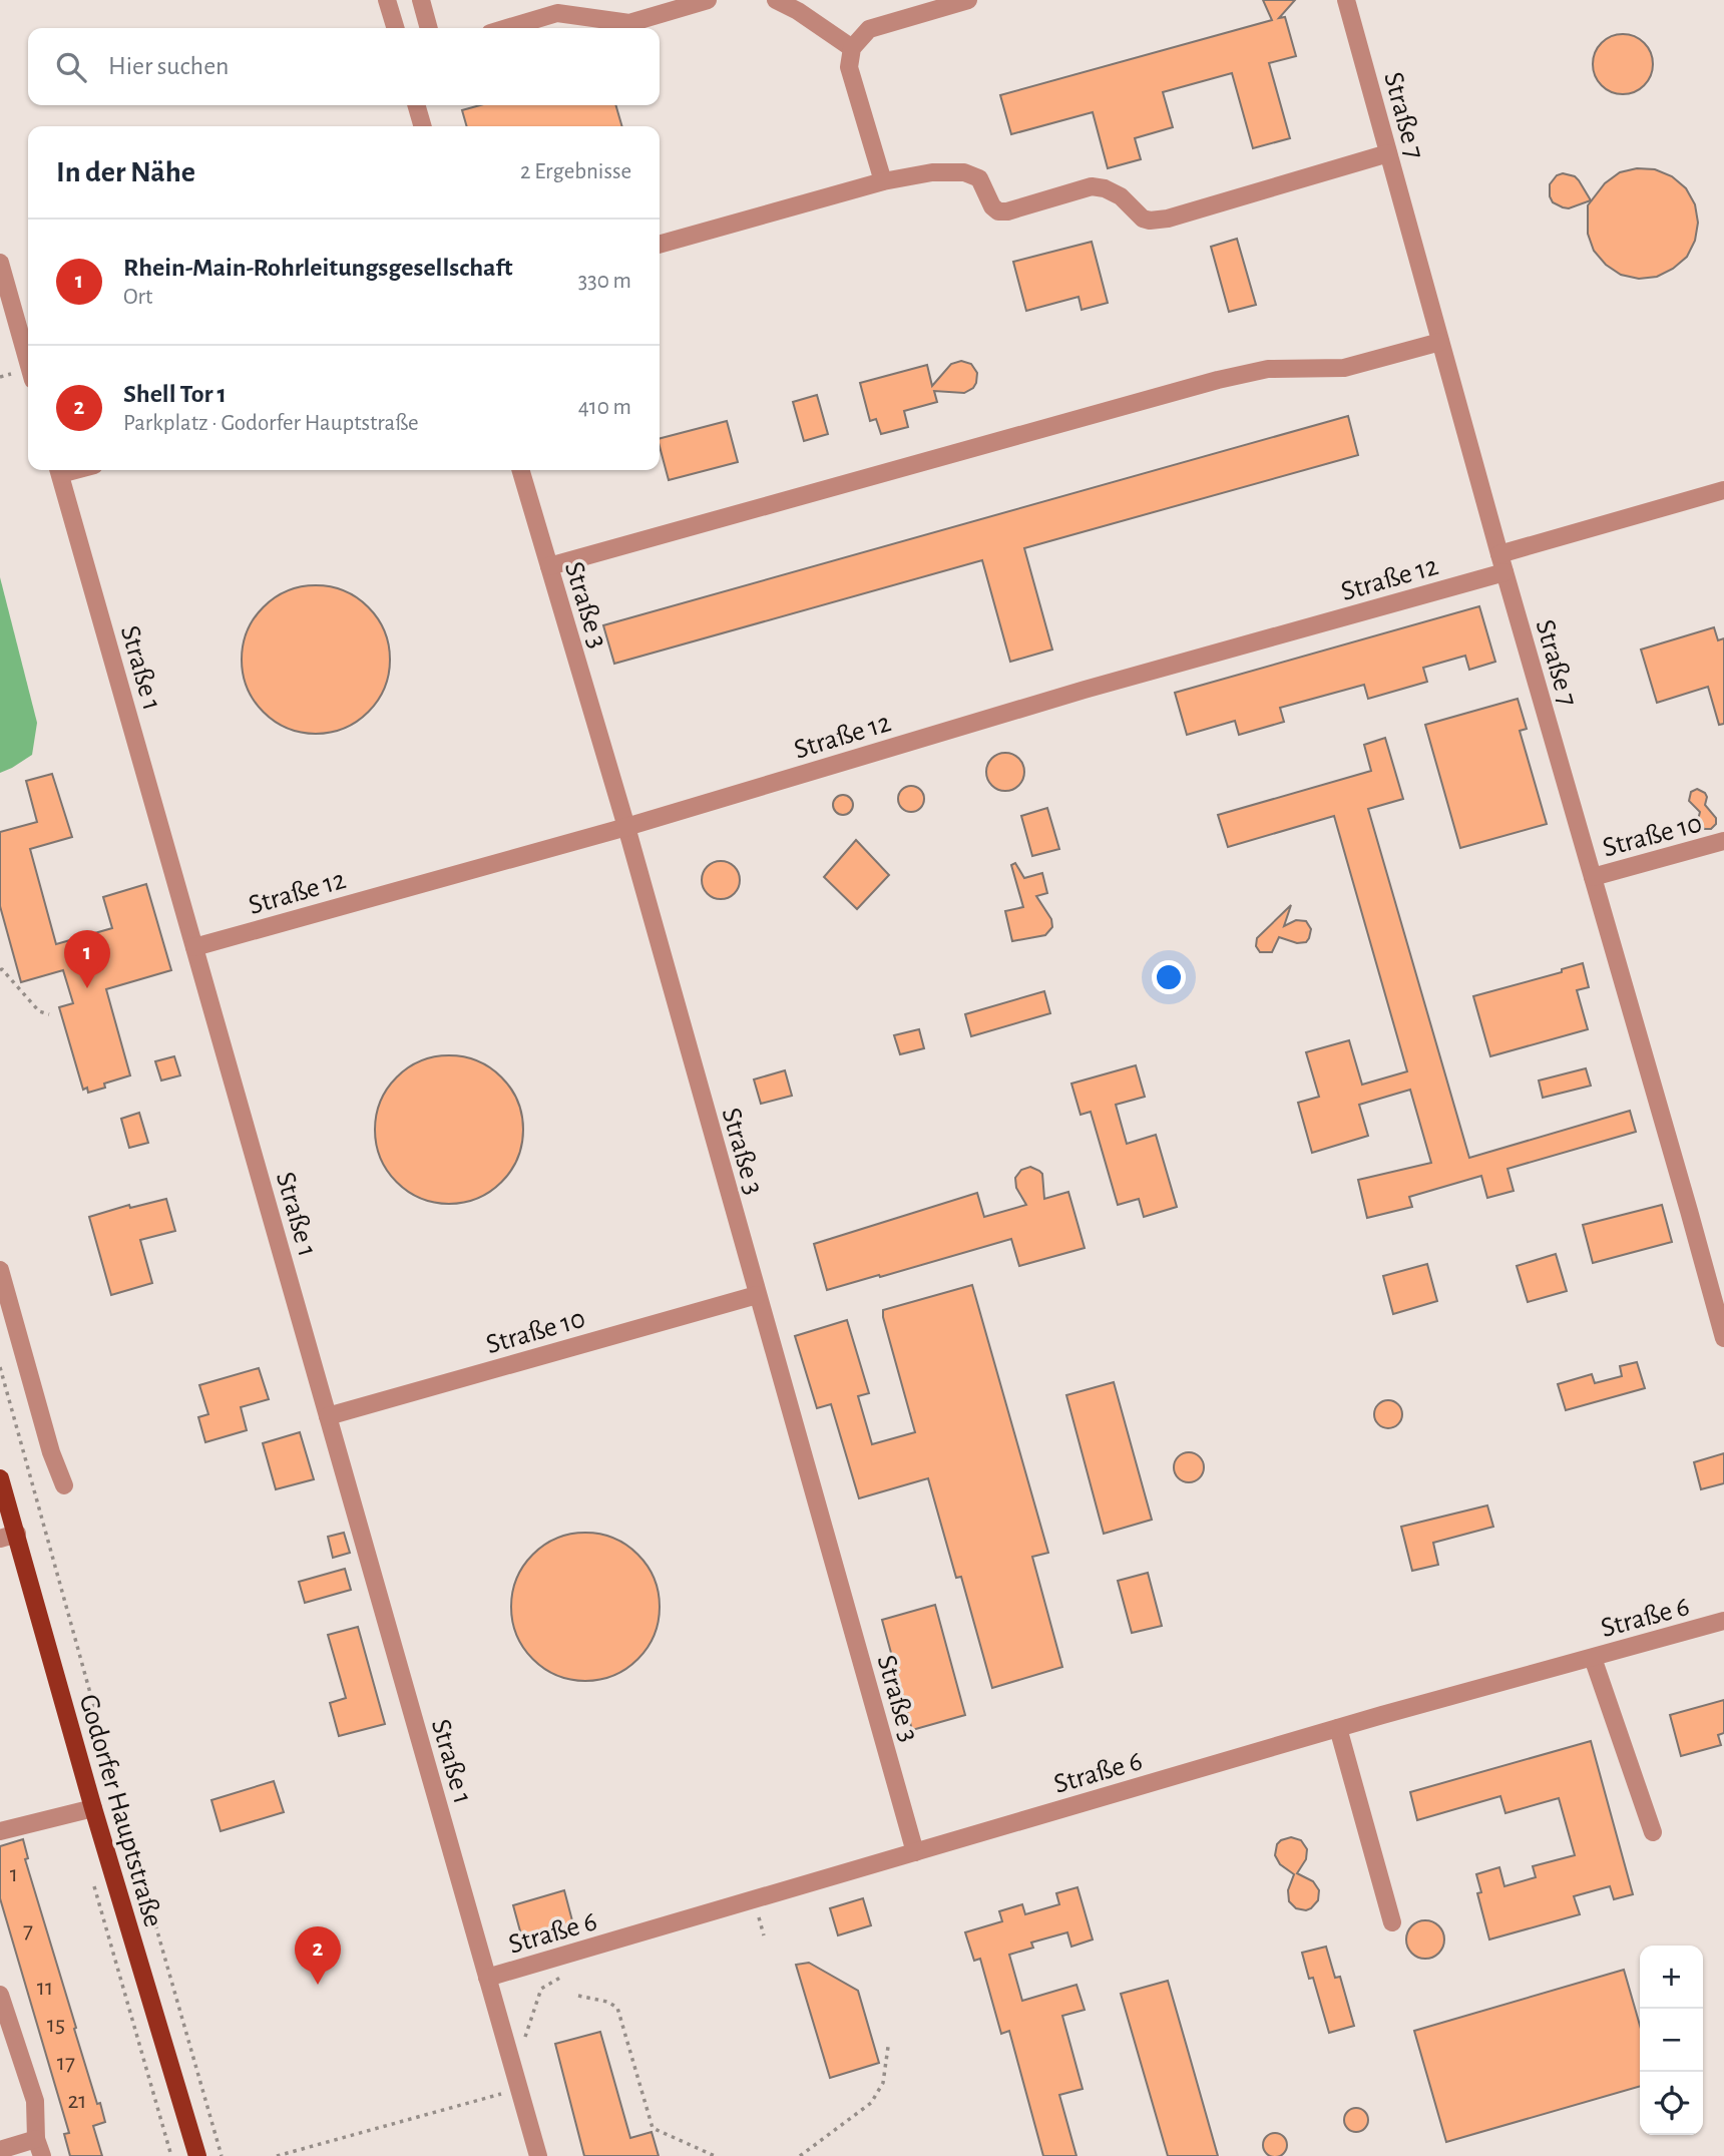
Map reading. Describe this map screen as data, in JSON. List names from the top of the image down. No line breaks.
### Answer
{"streets":{"main road":["Godorfer Hauptstraße"],"street":["Straße 7","Straße 12","Straße 3","Straße 1","Straße 10","Straße 6"]},"crossings":[["Straße 7","Straße 12"],["Straße 7","Straße 10"],["Straße 12","Straße 3"],["Straße 12","Straße 1"],["Straße 3","Straße 10"],["Straße 3","Straße 6"],["Straße 1","Straße 10"],["Straße 1","Straße 6"]],"house_numbers":["1","7","11","15","17","21"],"page":{"search":"Hier suchen","heading":["In der Nähe","2 Ergebnisse"],"list":[{"mark":"1","name":"Rhein-Main-Rohrleitungsgesellschaft","note":"Ort","value":"330 m"},{"mark":"2","name":"Shell Tor 1","note":"Parkplatz · Godorfer Hauptstraße","value":"410 m"}],"pins":["1","2"],"map_buttons":["+","−"]}}
